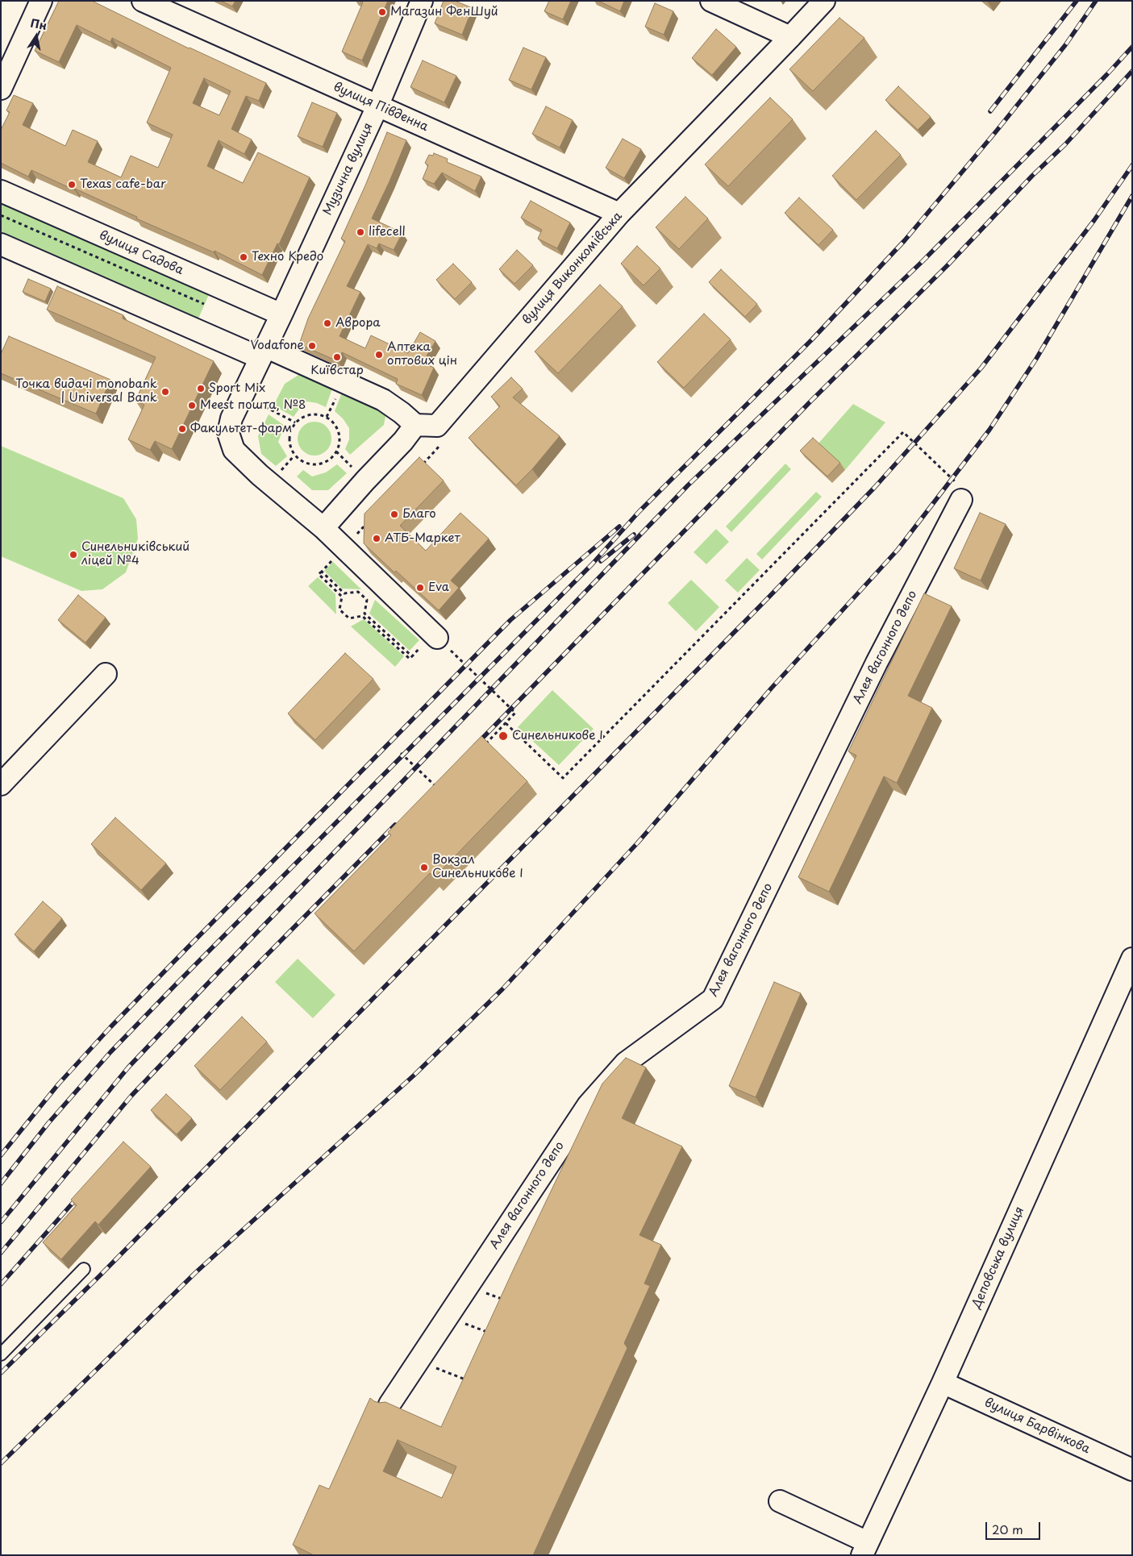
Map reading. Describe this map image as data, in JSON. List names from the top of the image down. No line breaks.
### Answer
{"streets":{"street":["вулиця Південна","Музична вулиця","вулиця Садова","вулиця Виконкомівська","Алея вагонного депо","Деповська вулиця","вулиця Барвінкова"]},"crossings":[["вулиця Південна","Музична вулиця"],["вулиця Південна","вулиця Виконкомівська"],["Музична вулиця","вулиця Садова"],["Деповська вулиця","вулиця Барвінкова"]],"places":["Магазин ФенШуй","Texas cafe-bar","lifecell","Техно Кредо","Аврора","Vodafone","Аптека оптових цін","Київстар","Sport Mix","Точка видачі monobank | Universal Bank","Meest пошта, №8","Факультет-фарм","Благо","АТБ-Маркет","Синельниківський ліцей №4","Eva","Синельникове І","Вокзал Синельникове І"],"scale_bar":"20 m","north":"top"}
